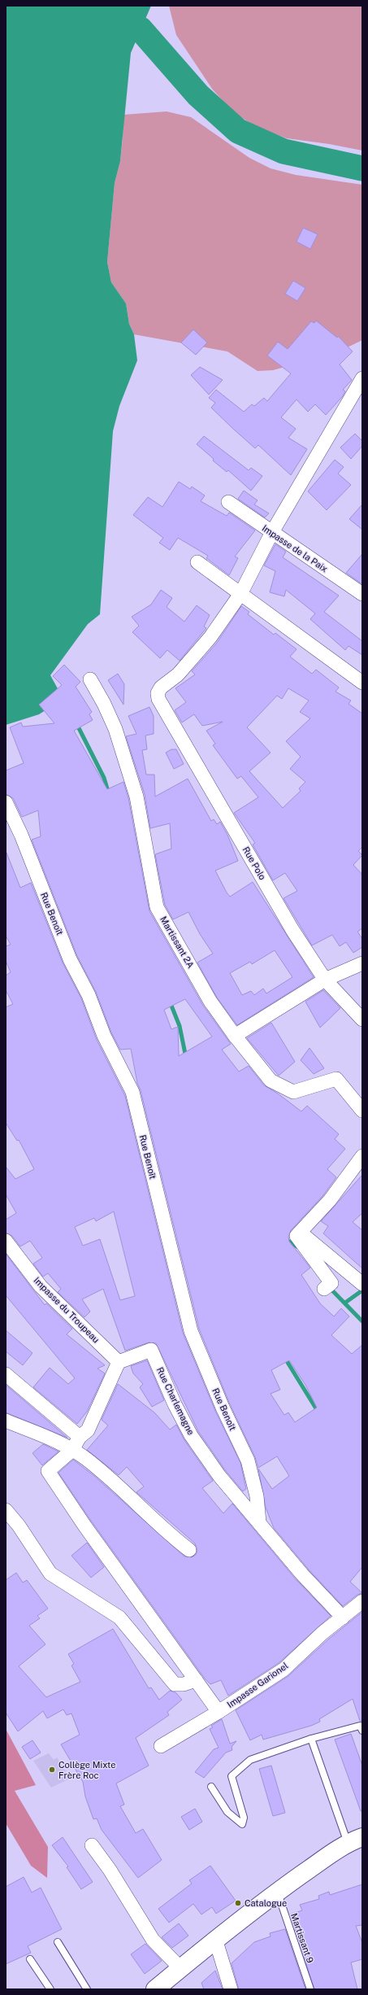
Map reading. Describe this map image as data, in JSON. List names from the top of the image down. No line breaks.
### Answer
{"streets":{"street":["Impasse de la Paix","Rue Polo","Rue Benoît","Martissant 2A","Impasse du Troupeau","Rue Charlemagne","Impasse Garionel"],"lane":["Martissant 9"]},"crossings":[["Rue Benoît","Rue Charlemagne"],["Impasse du Troupeau","Rue Charlemagne"],["Rue Charlemagne","Impasse Garionel"]],"places":["Collège Mixte Frère Roc","Catalogue"]}
